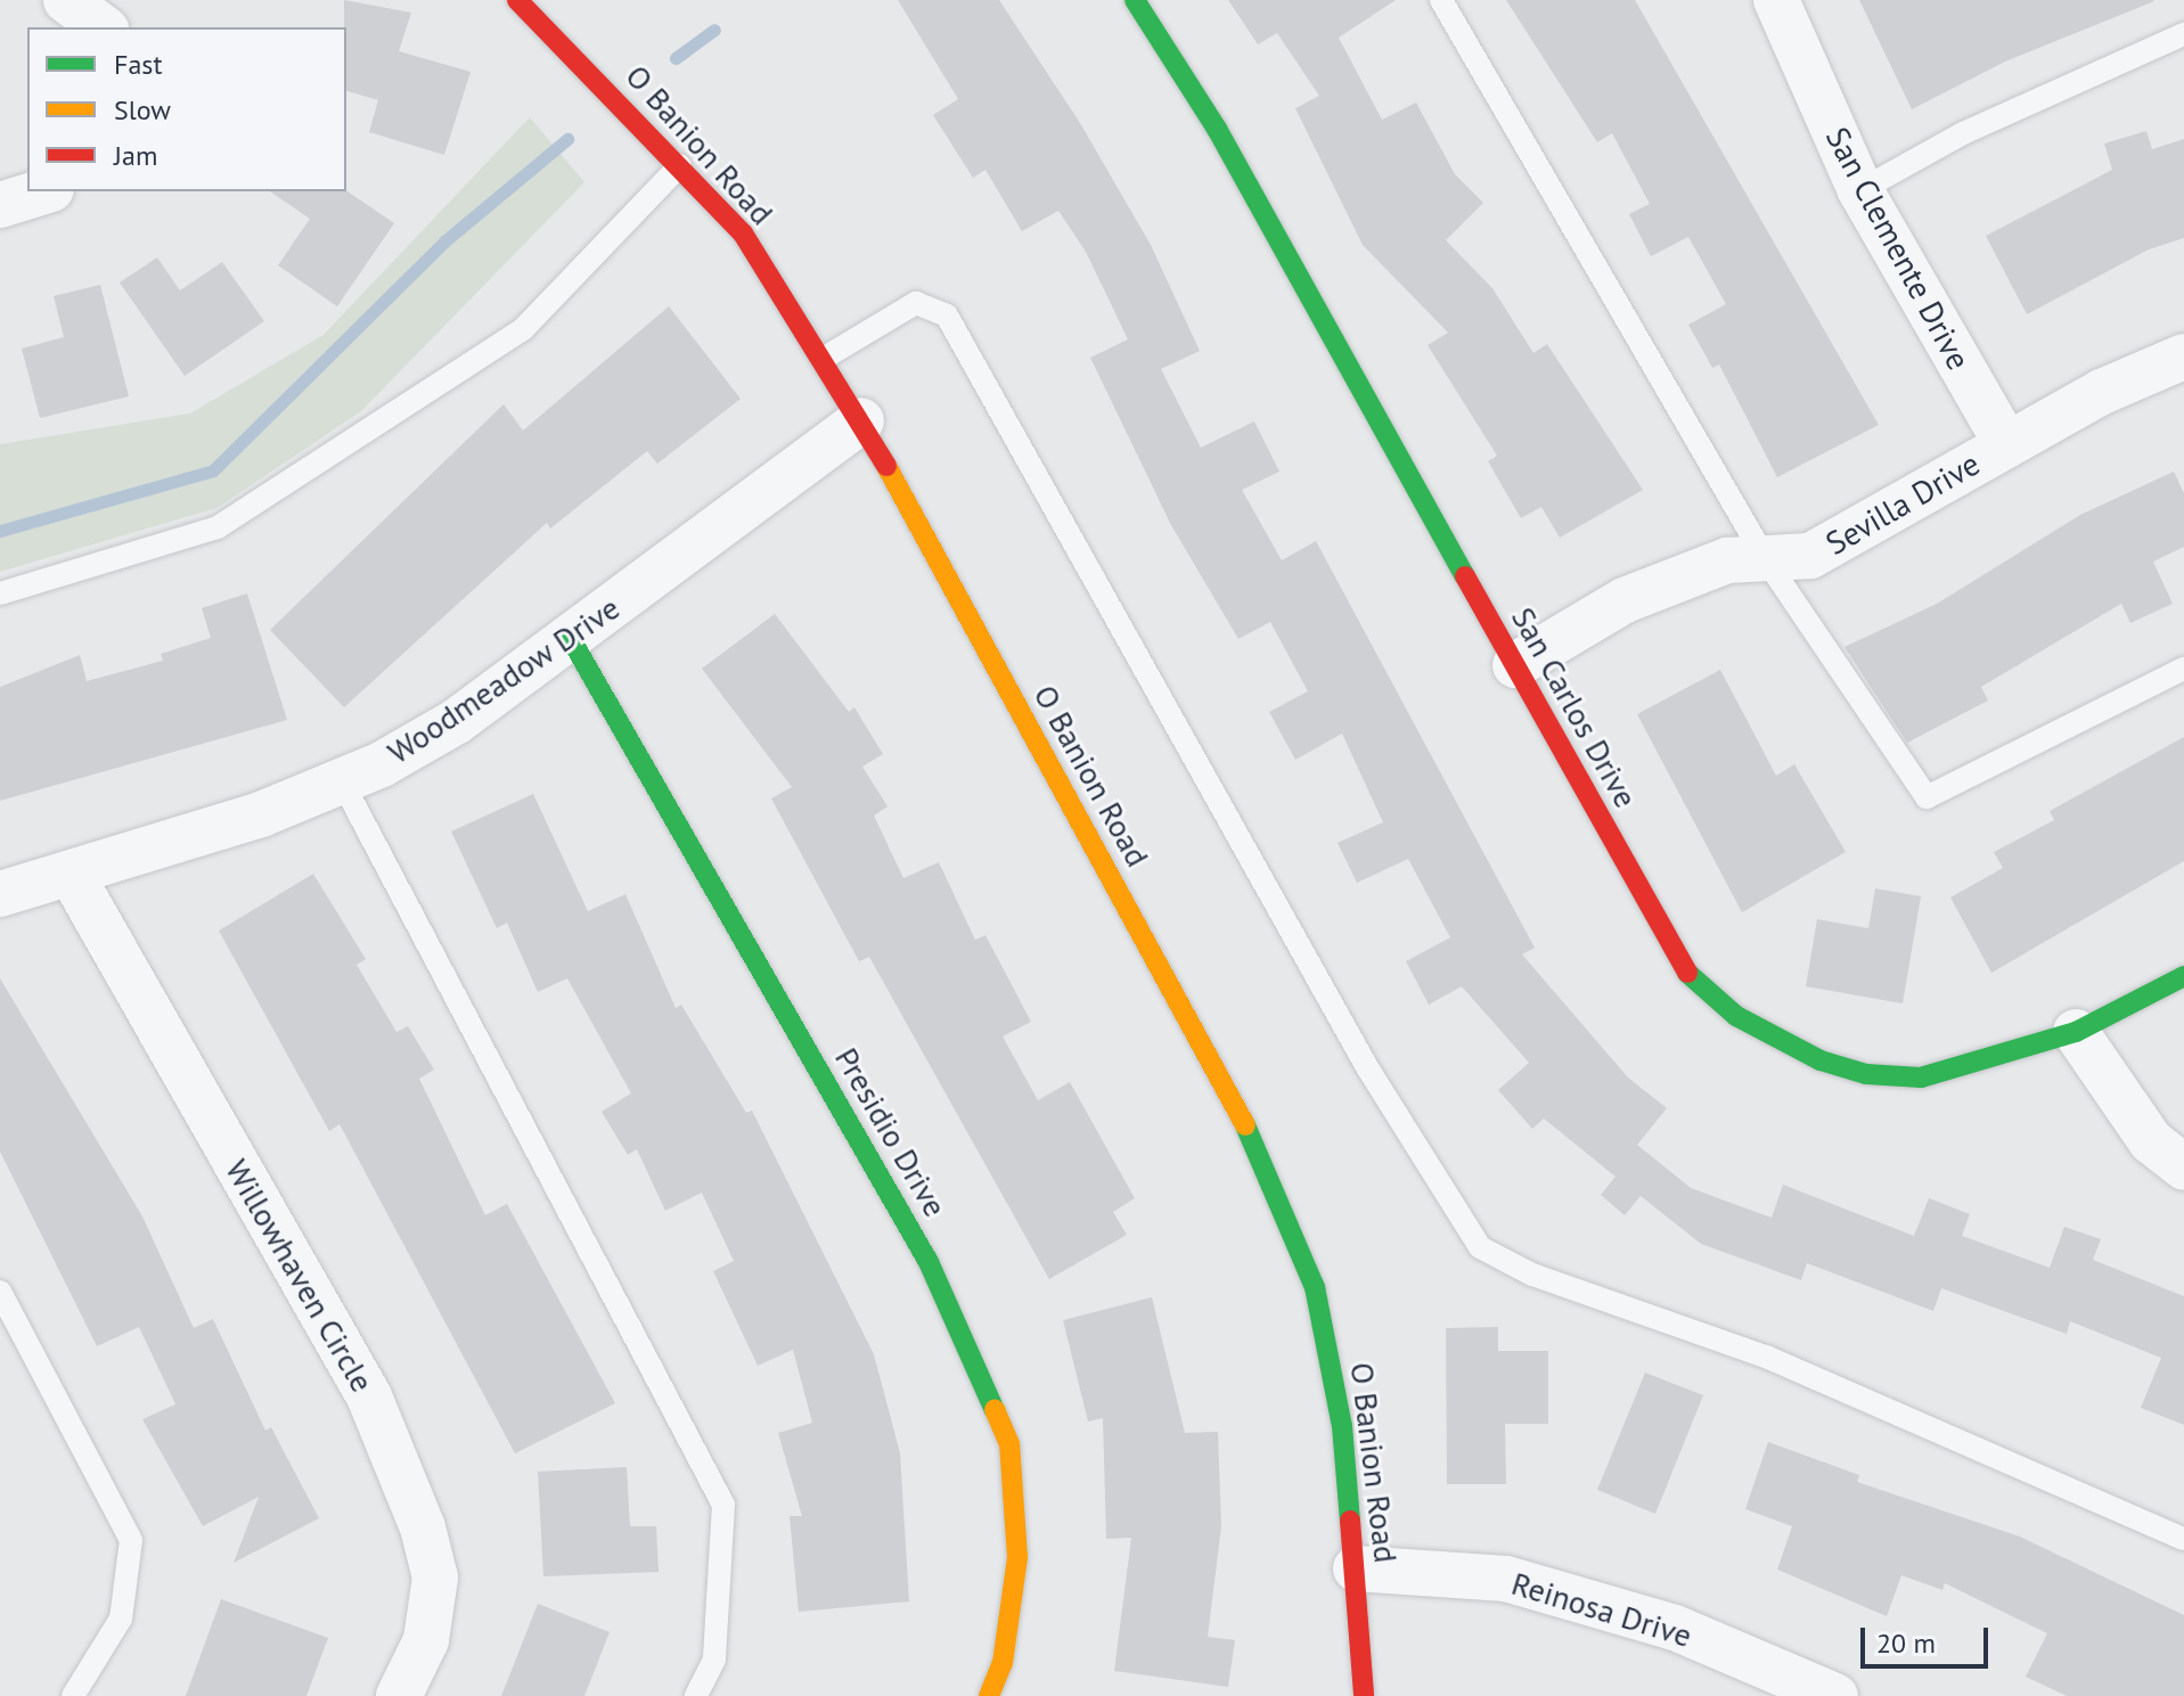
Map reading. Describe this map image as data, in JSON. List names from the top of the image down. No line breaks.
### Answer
{"streets":{"street":["O Banion Road","San Clemente Drive","Sevilla Drive","Woodmeadow Drive","San Carlos Drive","Presidio Drive","Willowhaven Circle","Reinosa Drive"]},"crossings":[["O Banion Road","Woodmeadow Drive"],["O Banion Road","Reinosa Drive"],["San Clemente Drive","Sevilla Drive"],["Sevilla Drive","San Carlos Drive"],["Woodmeadow Drive","Presidio Drive"],["Woodmeadow Drive","Willowhaven Circle"]],"legend":["Fast","Slow","Jam"],"scale_bar":"20 m"}
